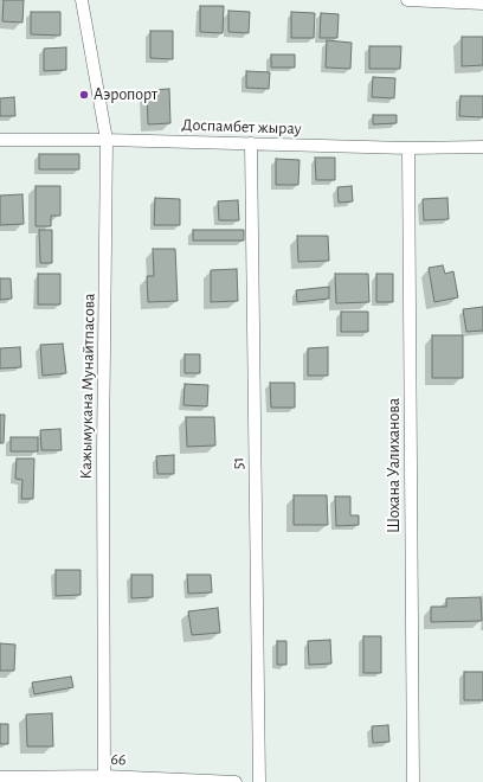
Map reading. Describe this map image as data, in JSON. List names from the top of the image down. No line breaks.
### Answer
{"streets":{"street":["Доспамбет жырау","Кажымукана Мунайтпасова","51","Шохана Уалиханова","66"]},"crossings":[["Доспамбет жырау","Кажымукана Мунайтпасова"],["Доспамбет жырау","51"],["Доспамбет жырау","Шохана Уалиханова"],["Кажымукана Мунайтпасова","66"]],"places":["Аэропорт"]}
